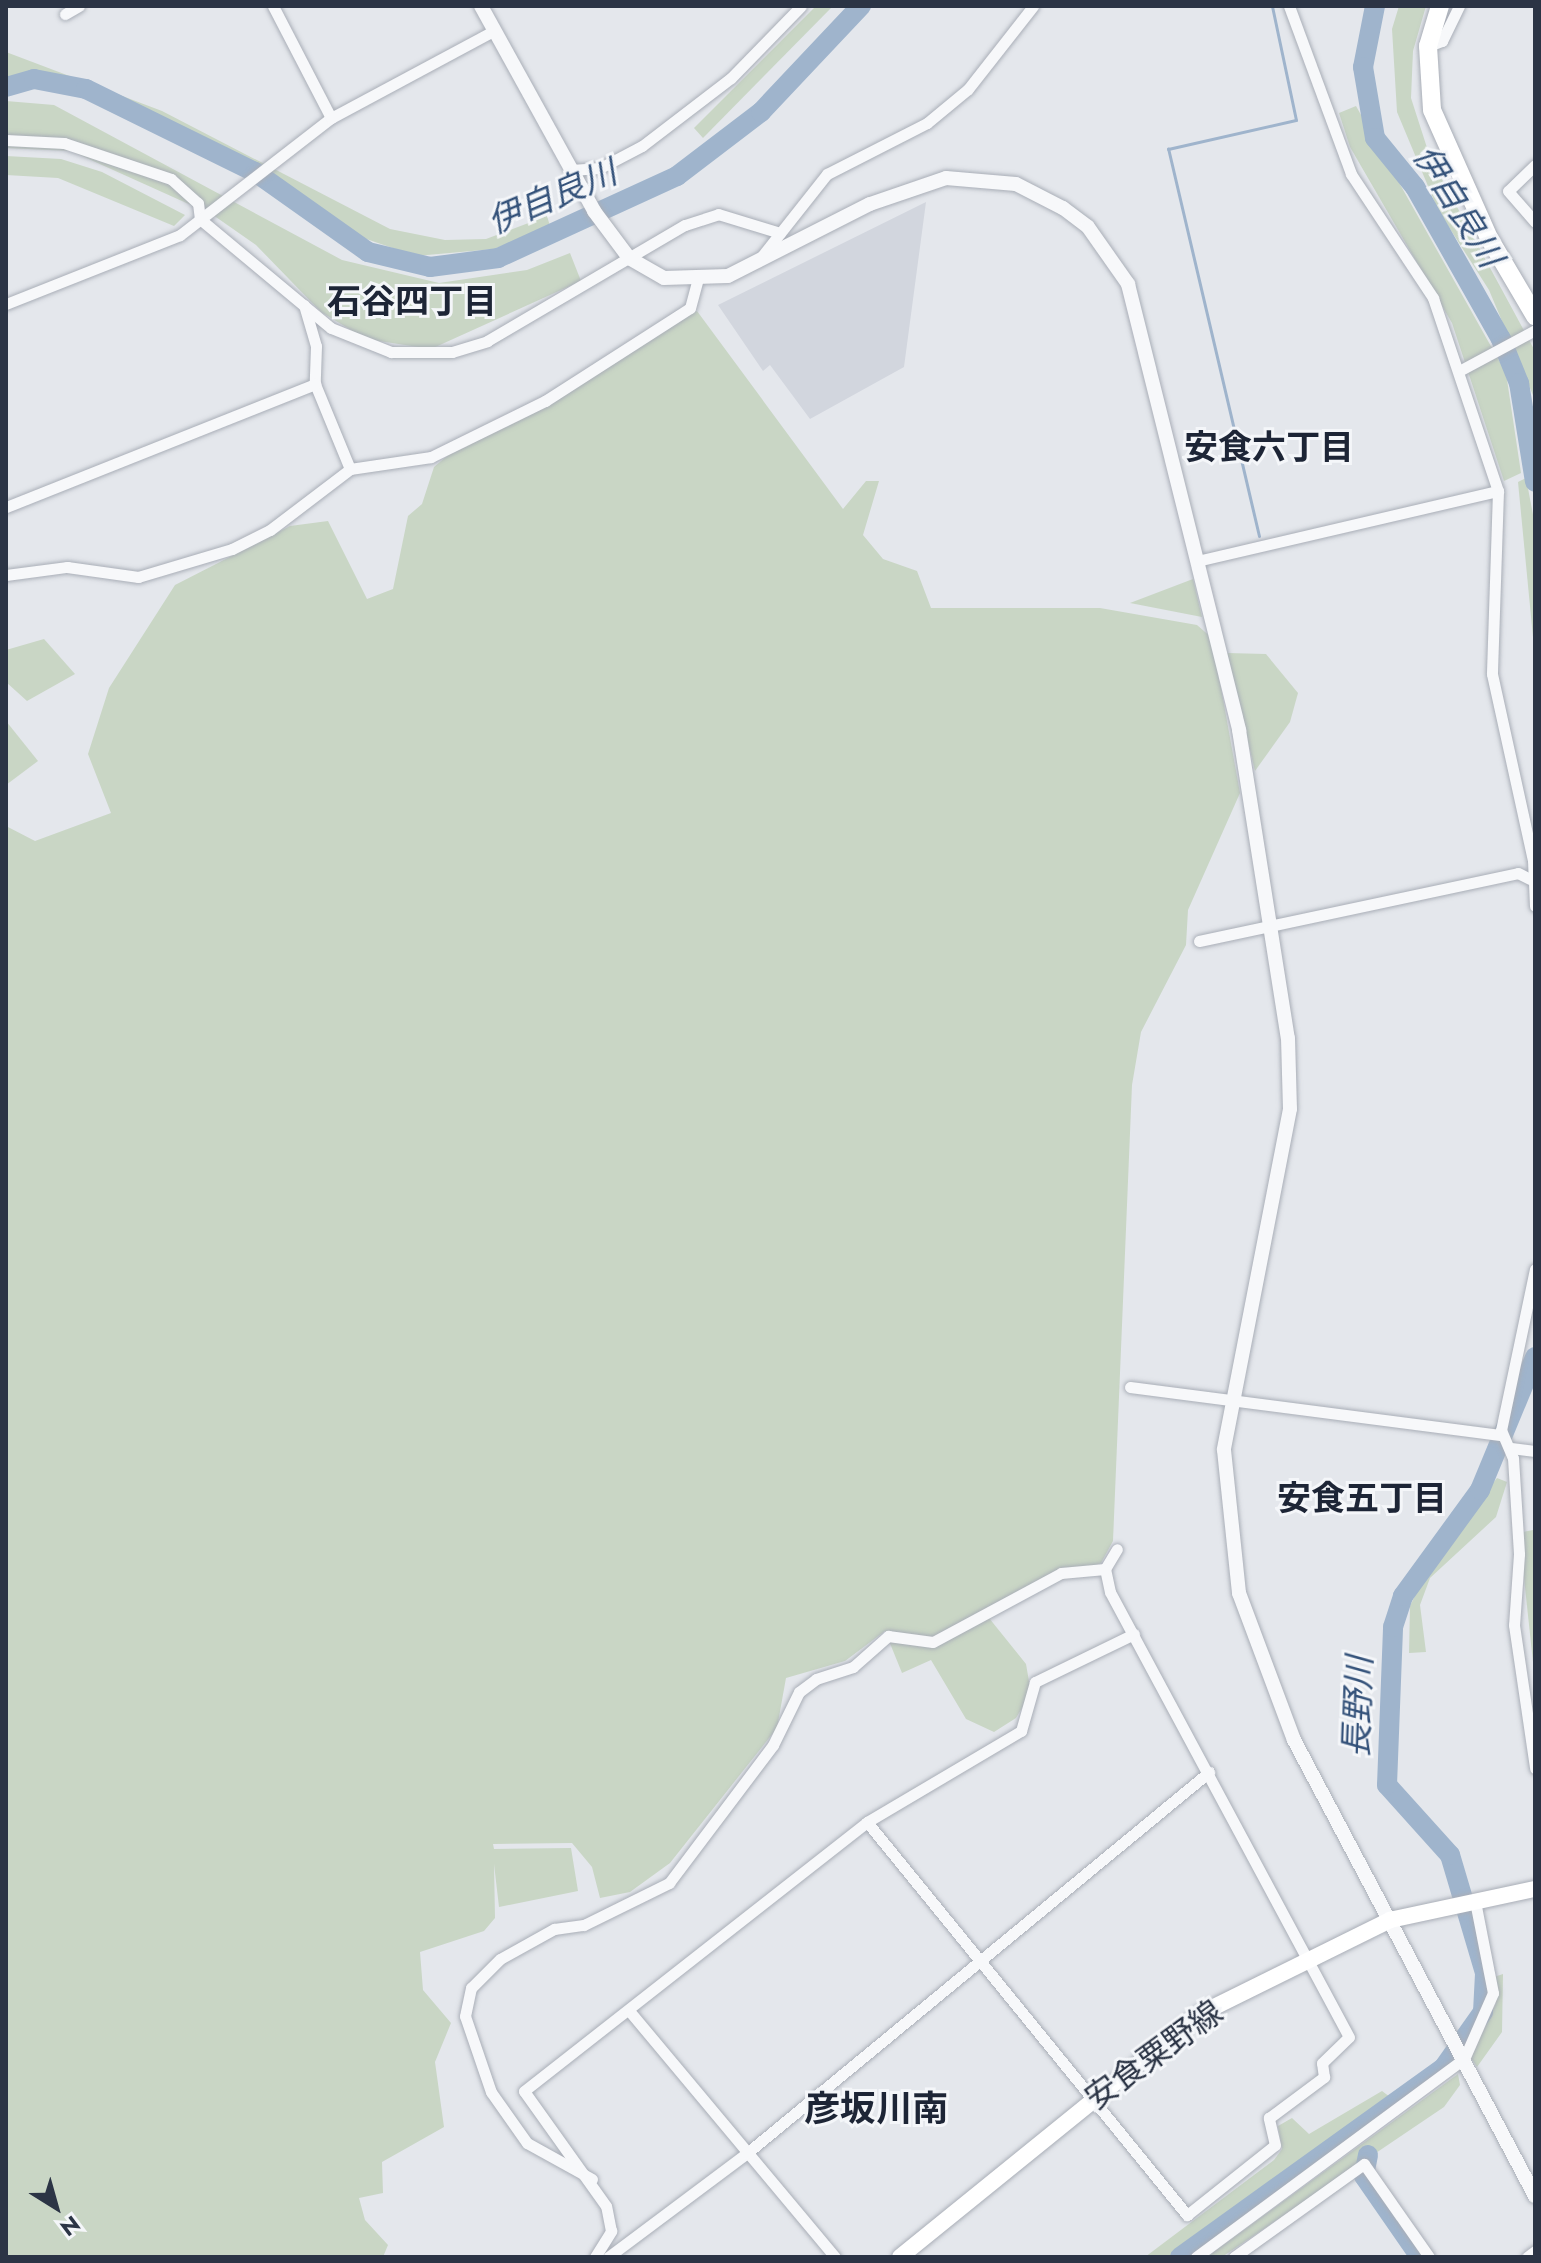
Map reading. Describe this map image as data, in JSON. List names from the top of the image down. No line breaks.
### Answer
{"streets":{"main road":["安食粟野線"]},"districts":["石谷四丁目","安食六丁目","安食五丁目","彦坂川南"],"water":["伊自良川","長野川"],"north":"bottom right"}
